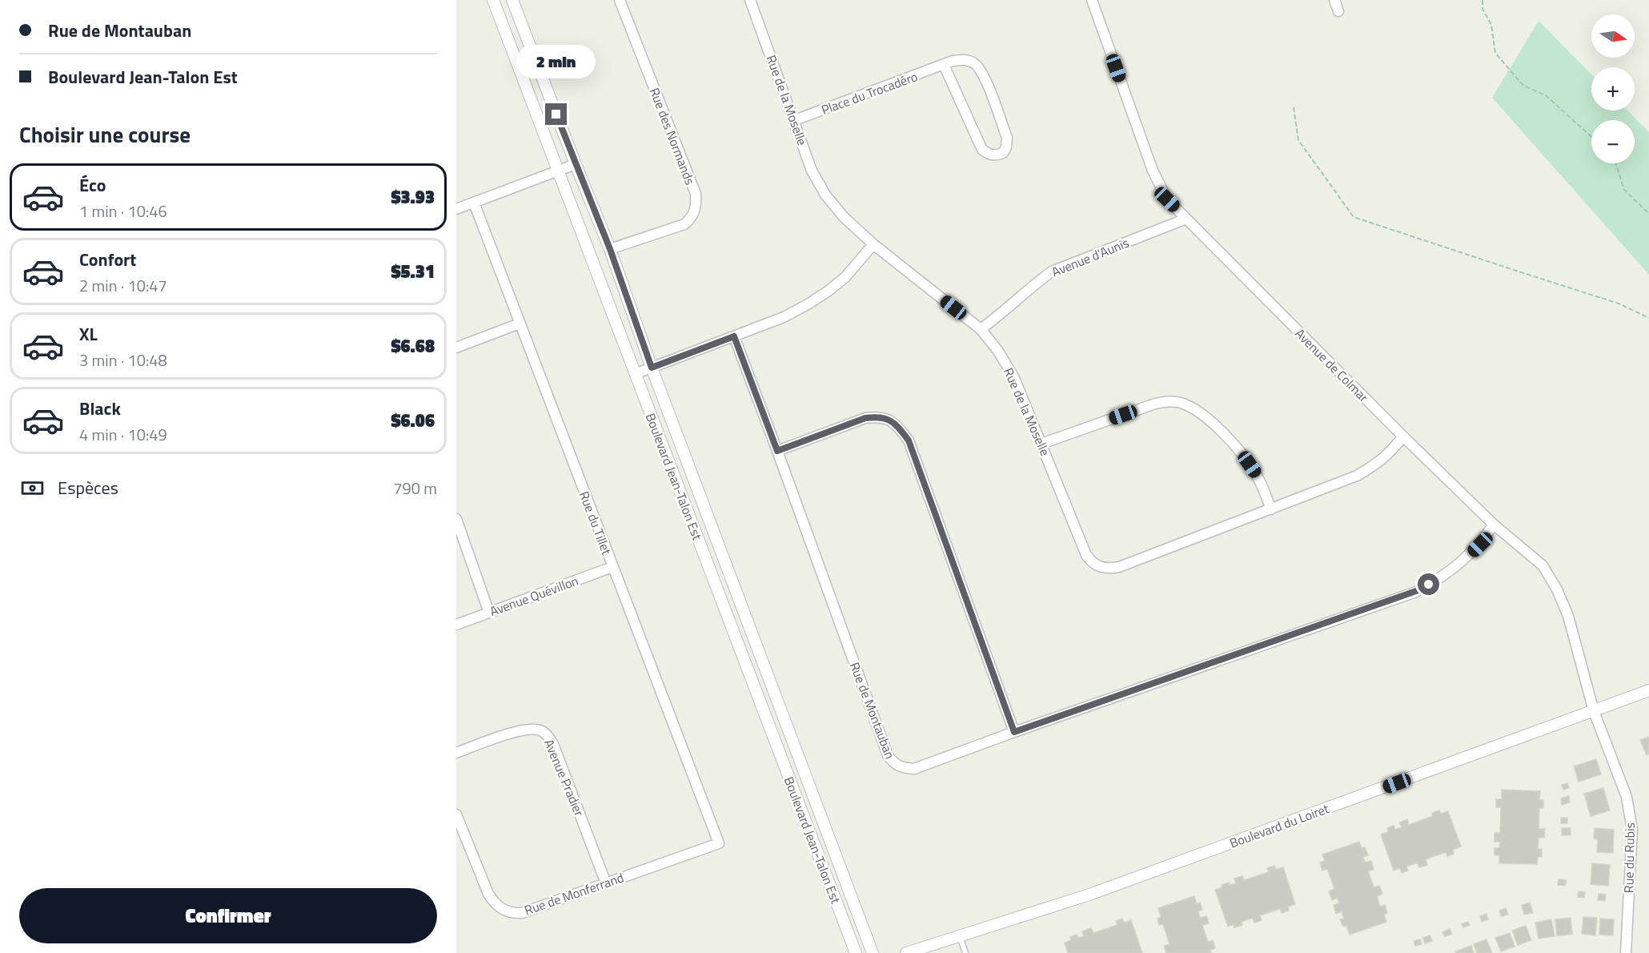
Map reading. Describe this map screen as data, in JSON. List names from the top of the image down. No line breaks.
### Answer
{"streets":{"street":["Place du Trocadéro","Rue de la Moselle","Rue des Normands","Avenue d'Aunis","Avenue de Colmar","Boulevard Jean-Talon Est","Rue du Tillet","Avenue Quévillon","Rue de Montauban","Avenue Pradier","Boulevard du Loiret","Rue du Rubis","Rue de Monferrand"]},"crossings":[["Place du Trocadéro","Rue de la Moselle"],["Rue de la Moselle","Avenue d'Aunis"],["Rue de la Moselle","Avenue de Colmar"],["Rue des Normands","Boulevard Jean-Talon Est"],["Avenue d'Aunis","Avenue de Colmar"],["Avenue de Colmar","Rue de Montauban"],["Avenue de Colmar","Boulevard du Loiret"],["Avenue de Colmar","Rue du Rubis"],["Rue du Tillet","Avenue Quévillon"],["Rue du Tillet","Rue de Monferrand"],["Avenue Pradier","Rue de Monferrand"],["Boulevard du Loiret","Rue du Rubis"]],"north":"right","page":{"banner":["Rue de Montauban","Boulevard Jean-Talon Est"],"map_buttons":["+","−"],"bubble":"2 min","heading":"Choisir une course","list":[{"name":"Éco","note":"1 min · 10:46","value":"$3.93"},{"name":"Confort","note":"2 min · 10:47","value":"$5.31"},{"name":"XL","note":"3 min · 10:48","value":"$6.68"},{"name":"Black","note":"4 min · 10:49","value":"$6.06"}],"pay":["Espèces","790 m"],"buttons":"Confirmer"}}
